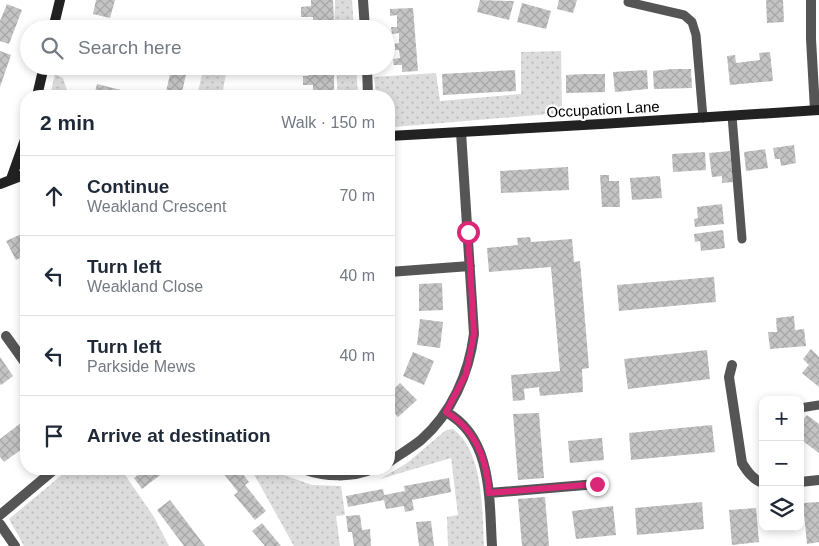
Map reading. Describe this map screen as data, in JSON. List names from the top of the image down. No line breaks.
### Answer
{"streets":{"street":["Occupation Lane"]},"page":{"search":"Search here","heading":["2 min","Walk · 150 m"],"list":[["Continue","Weakland Crescent","70 m"],["Turn left","Weakland Close","40 m"],["Turn left","Parkside Mews","40 m"],"Arrive at destination"],"map_buttons":["+","−"]}}
